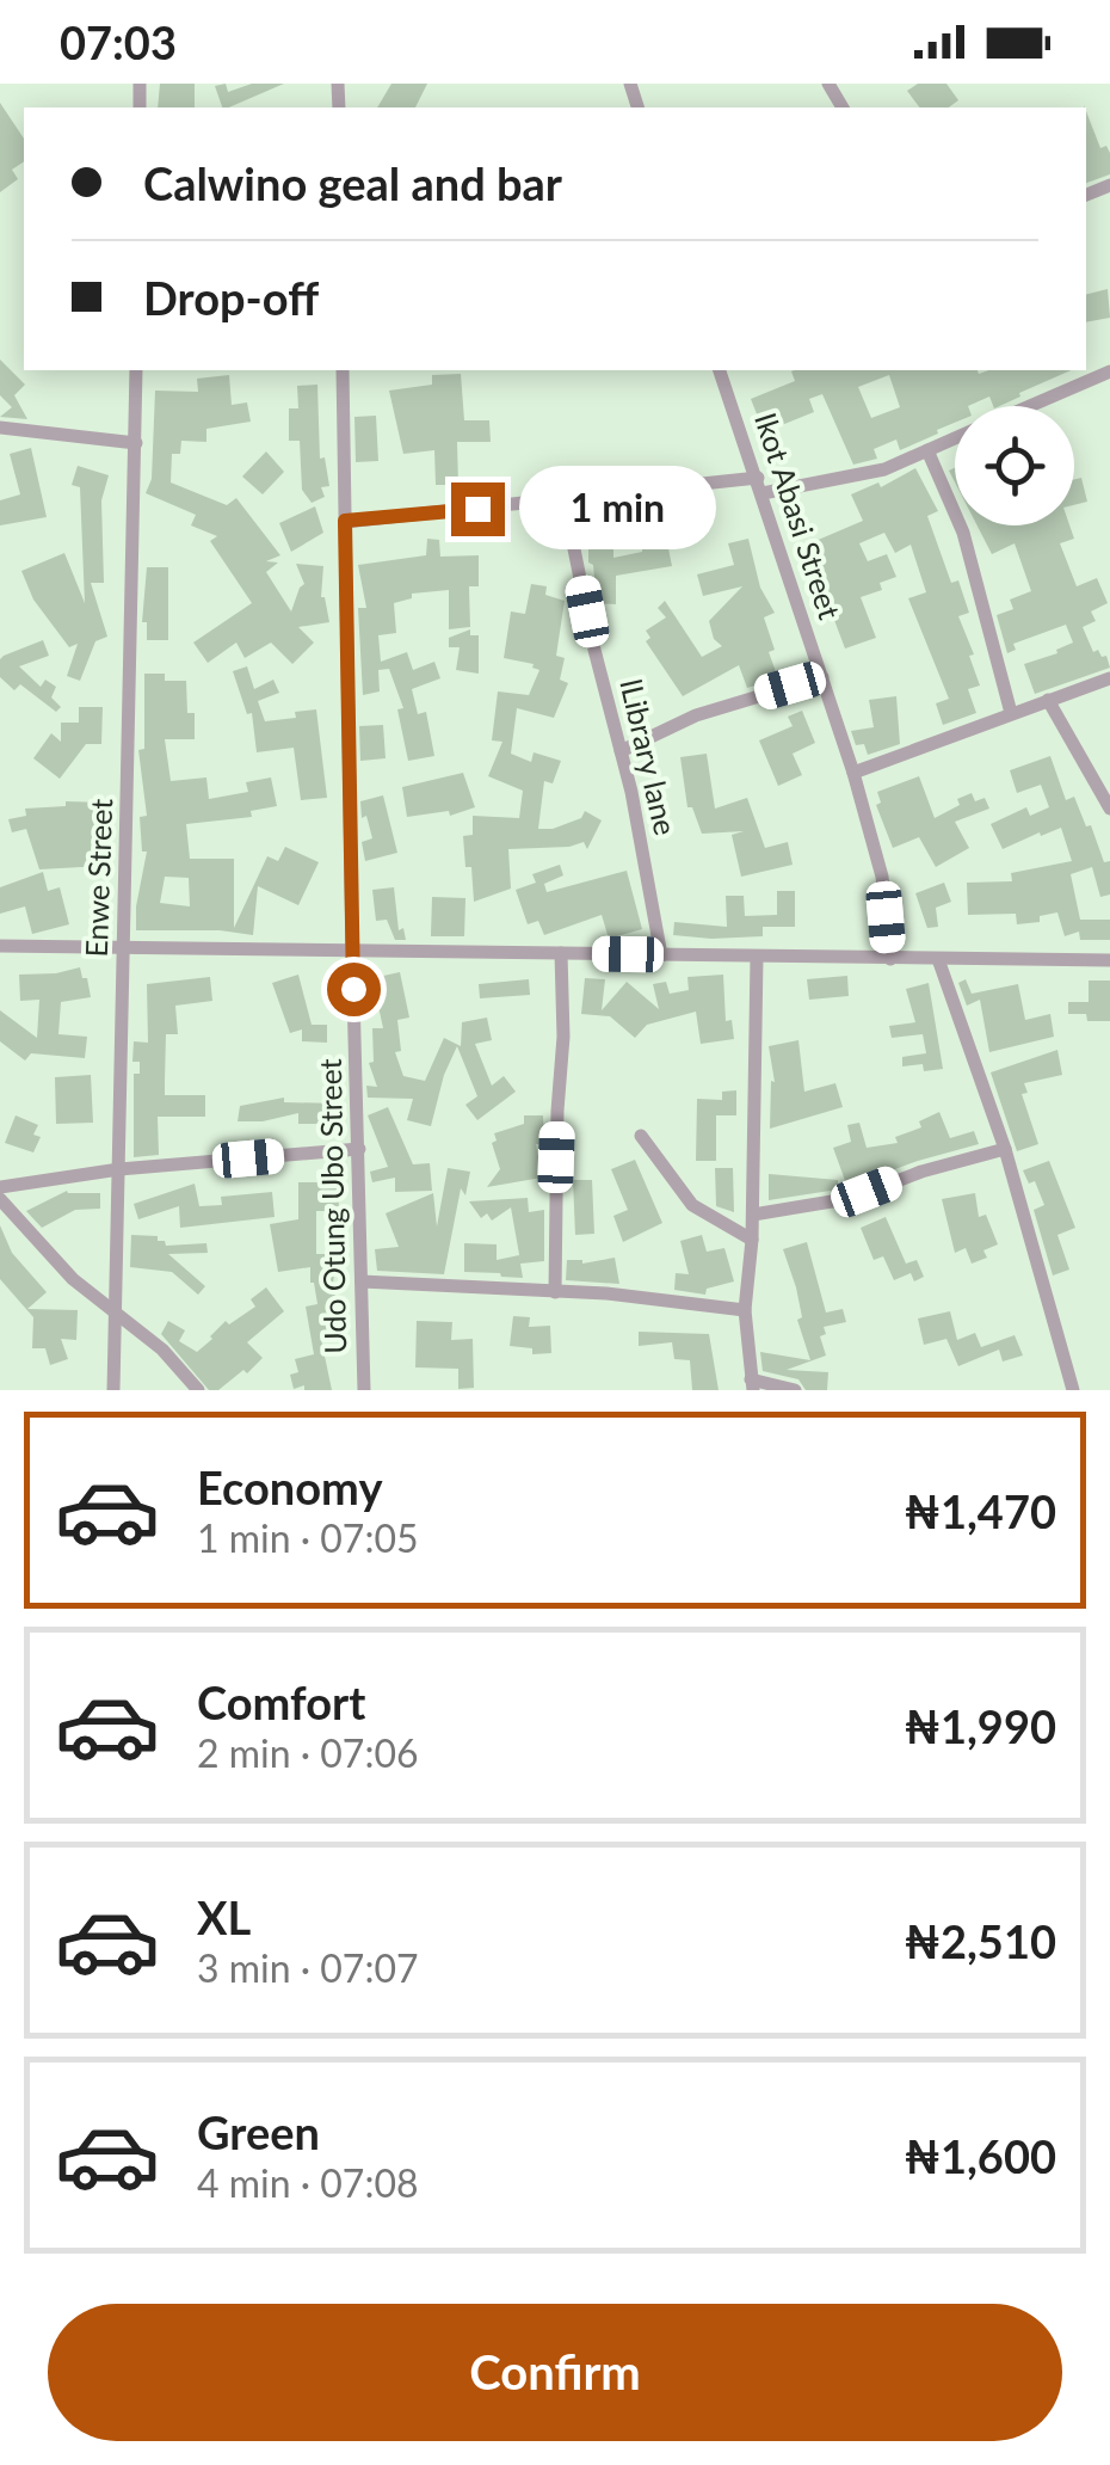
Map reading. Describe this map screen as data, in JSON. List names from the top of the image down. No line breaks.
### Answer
{"streets":{"street":["Ikot Abasi Street","lLibrary lane","Enwe Street","Udo Otung Ubo Street"]},"page":{"status":"07:03","banner":["Calwino geal and bar","Drop-off"],"bubble":"1 min","list":[{"name":"Economy","note":"1 min · 07:05","value":"₦1,470"},{"name":"Comfort","note":"2 min · 07:06","value":"₦1,990"},{"name":"XL","note":"3 min · 07:07","value":"₦2,510"},{"name":"Green","note":"4 min · 07:08","value":"₦1,600"}],"buttons":"Confirm"}}
